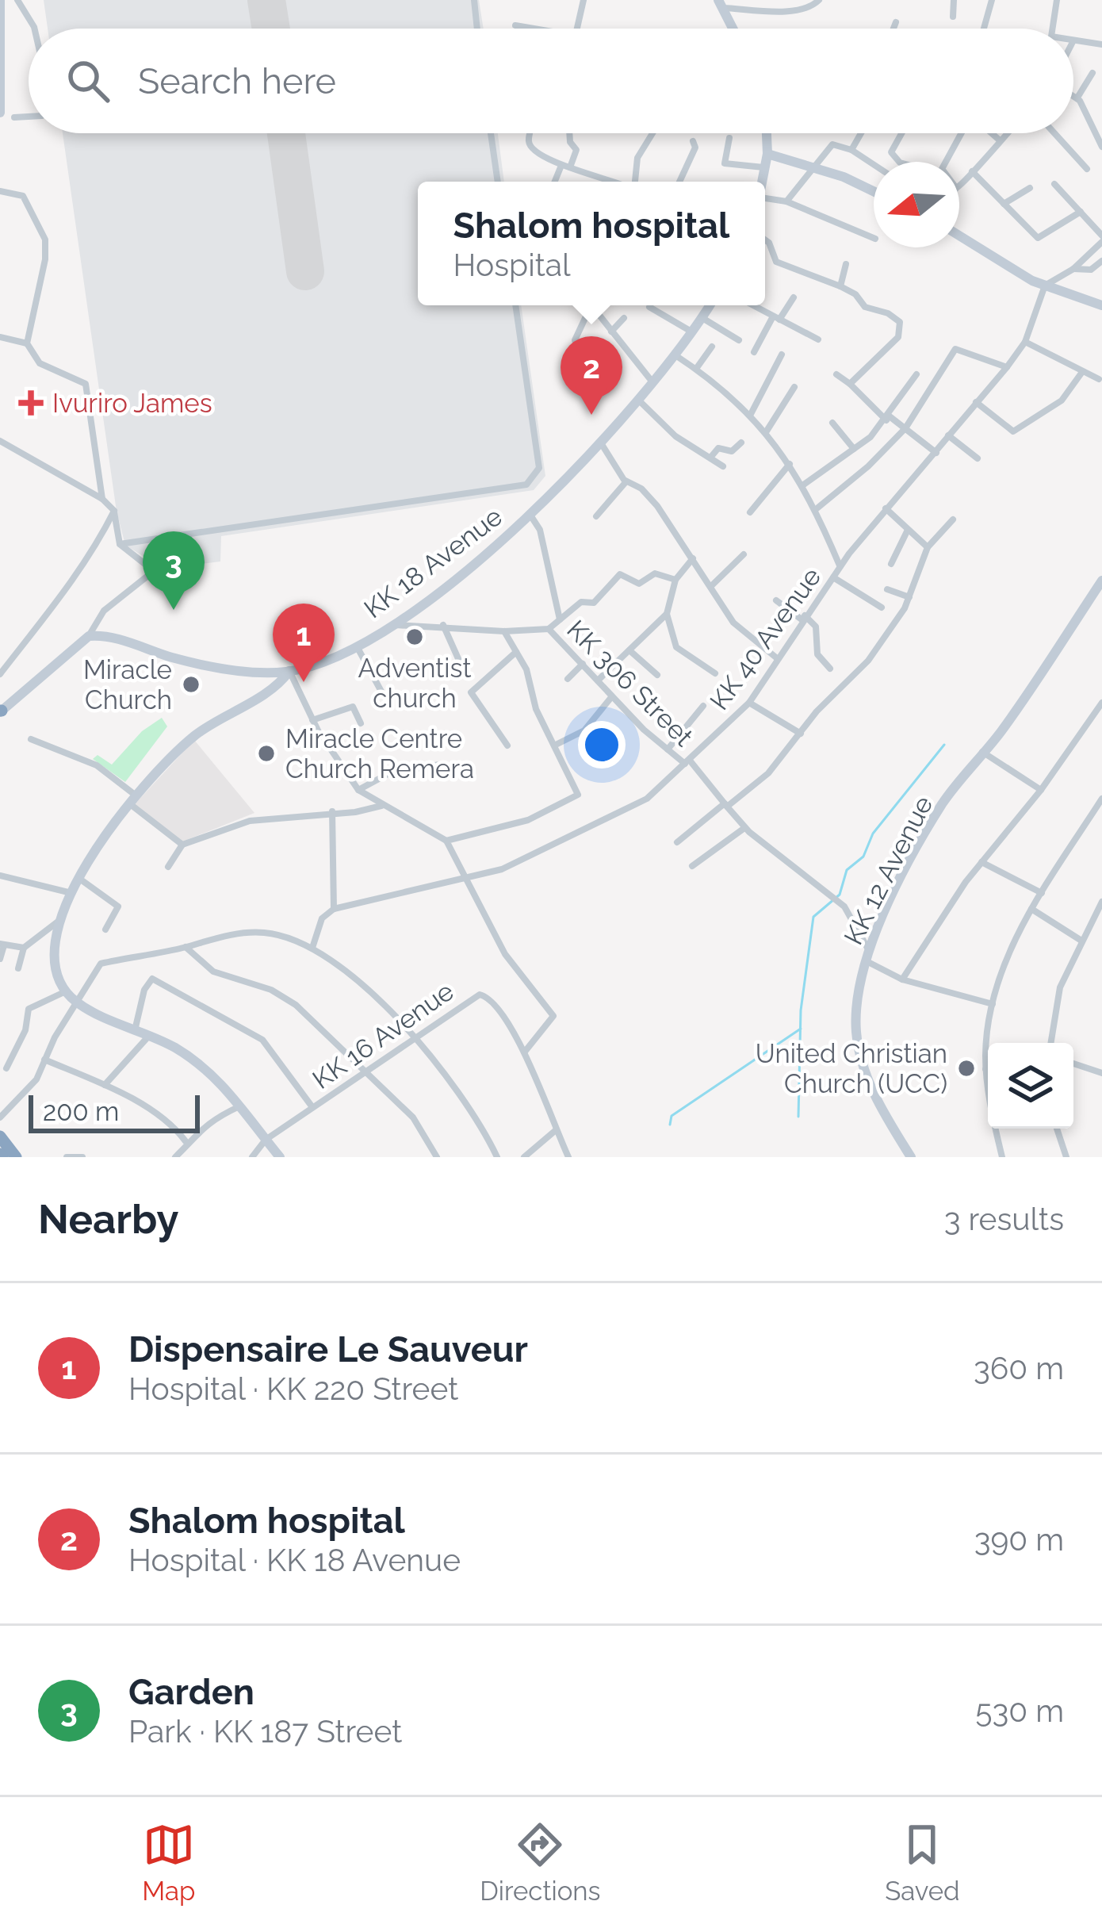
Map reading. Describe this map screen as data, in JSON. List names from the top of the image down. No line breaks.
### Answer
{"streets":{"main road":["KK 18 Avenue","KK 12 Avenue"],"street":["KK 40 Avenue","KK 306 Street","KK 16 Avenue"]},"crossings":[["KK 40 Avenue","KK 306 Street"],["KK 306 Street","KK 12 Avenue"]],"places":{"health":["Ivuriro James"],"other":["Adventist church","Miracle Church","Miracle Centre Church Remera","United Christian Church (UCC)"]},"scale_bar":"200 m","north":"left","page":{"search":"Search here","popup":["Shalom hospital","Hospital"],"pins":["2","3","1"],"scale":"200 m","heading":["Nearby","3 results"],"list":[{"mark":"1","name":"Dispensaire Le Sauveur","note":"Hospital · KK 220 Street","value":"360 m"},{"mark":"2","name":"Shalom hospital","note":"Hospital · KK 18 Avenue","value":"390 m"},{"mark":"3","name":"Garden","note":"Park · KK 187 Street","value":"530 m"}],"nav":["Map","Directions","Saved"]}}
